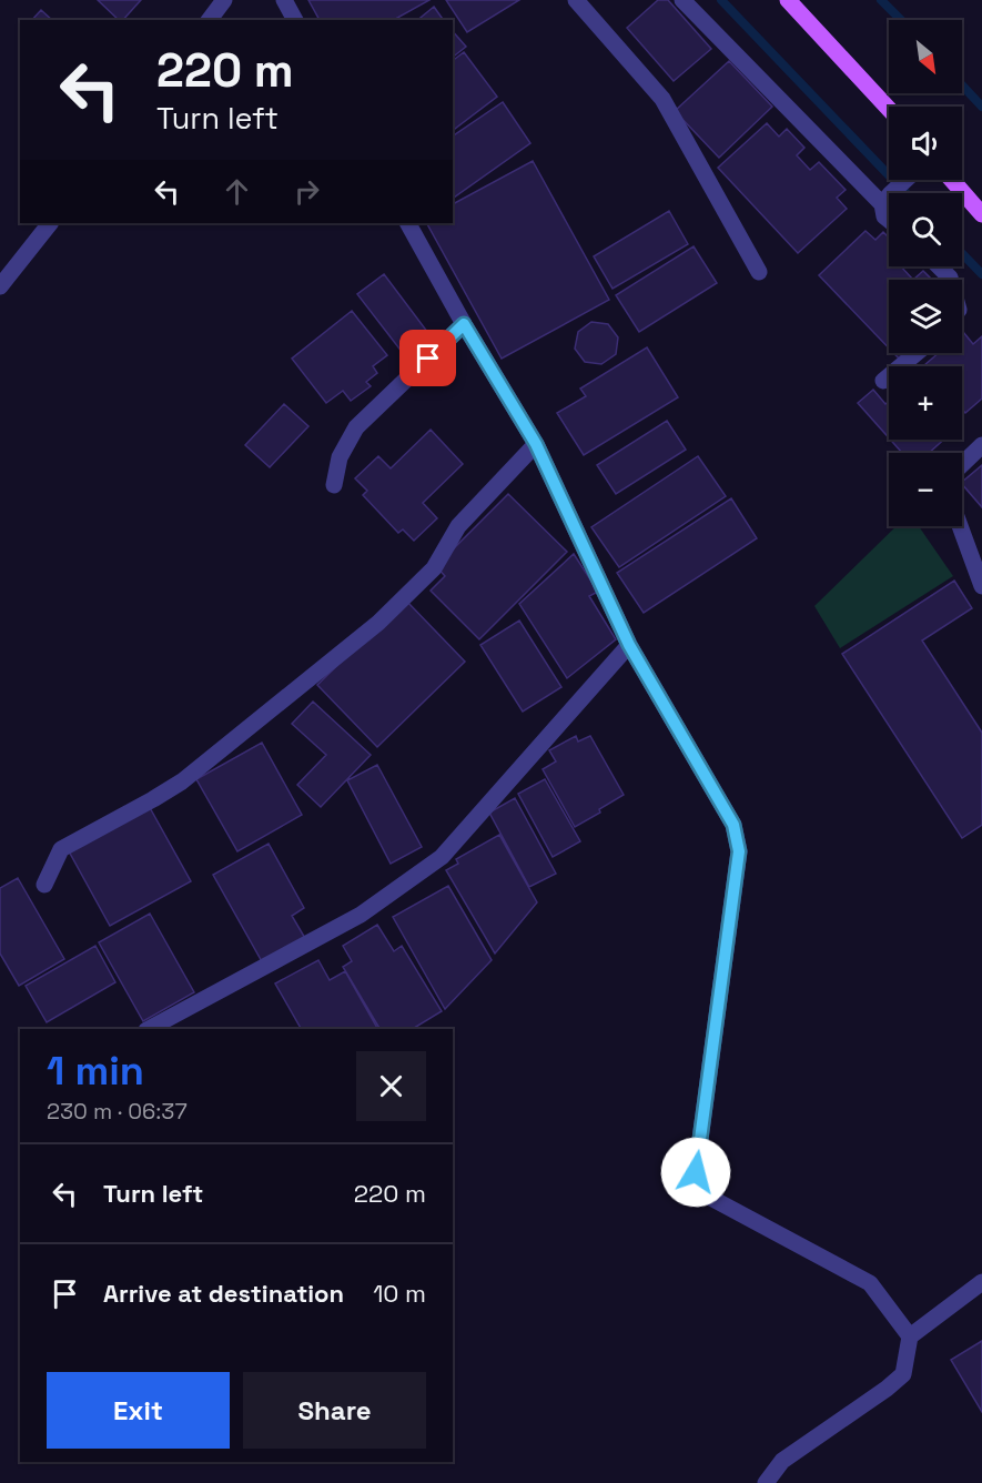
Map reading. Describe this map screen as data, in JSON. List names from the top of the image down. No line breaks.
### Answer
{"north":"bottom right","page":{"map_buttons":["+","−"],"turn":["220 m","Turn left"],"heading":["1 min","230 m · 06:37"],"list":[{"name":"Turn left","value":"220 m"},{"name":"Arrive at destination","value":"10 m"}],"buttons":["Exit","Share"]}}
